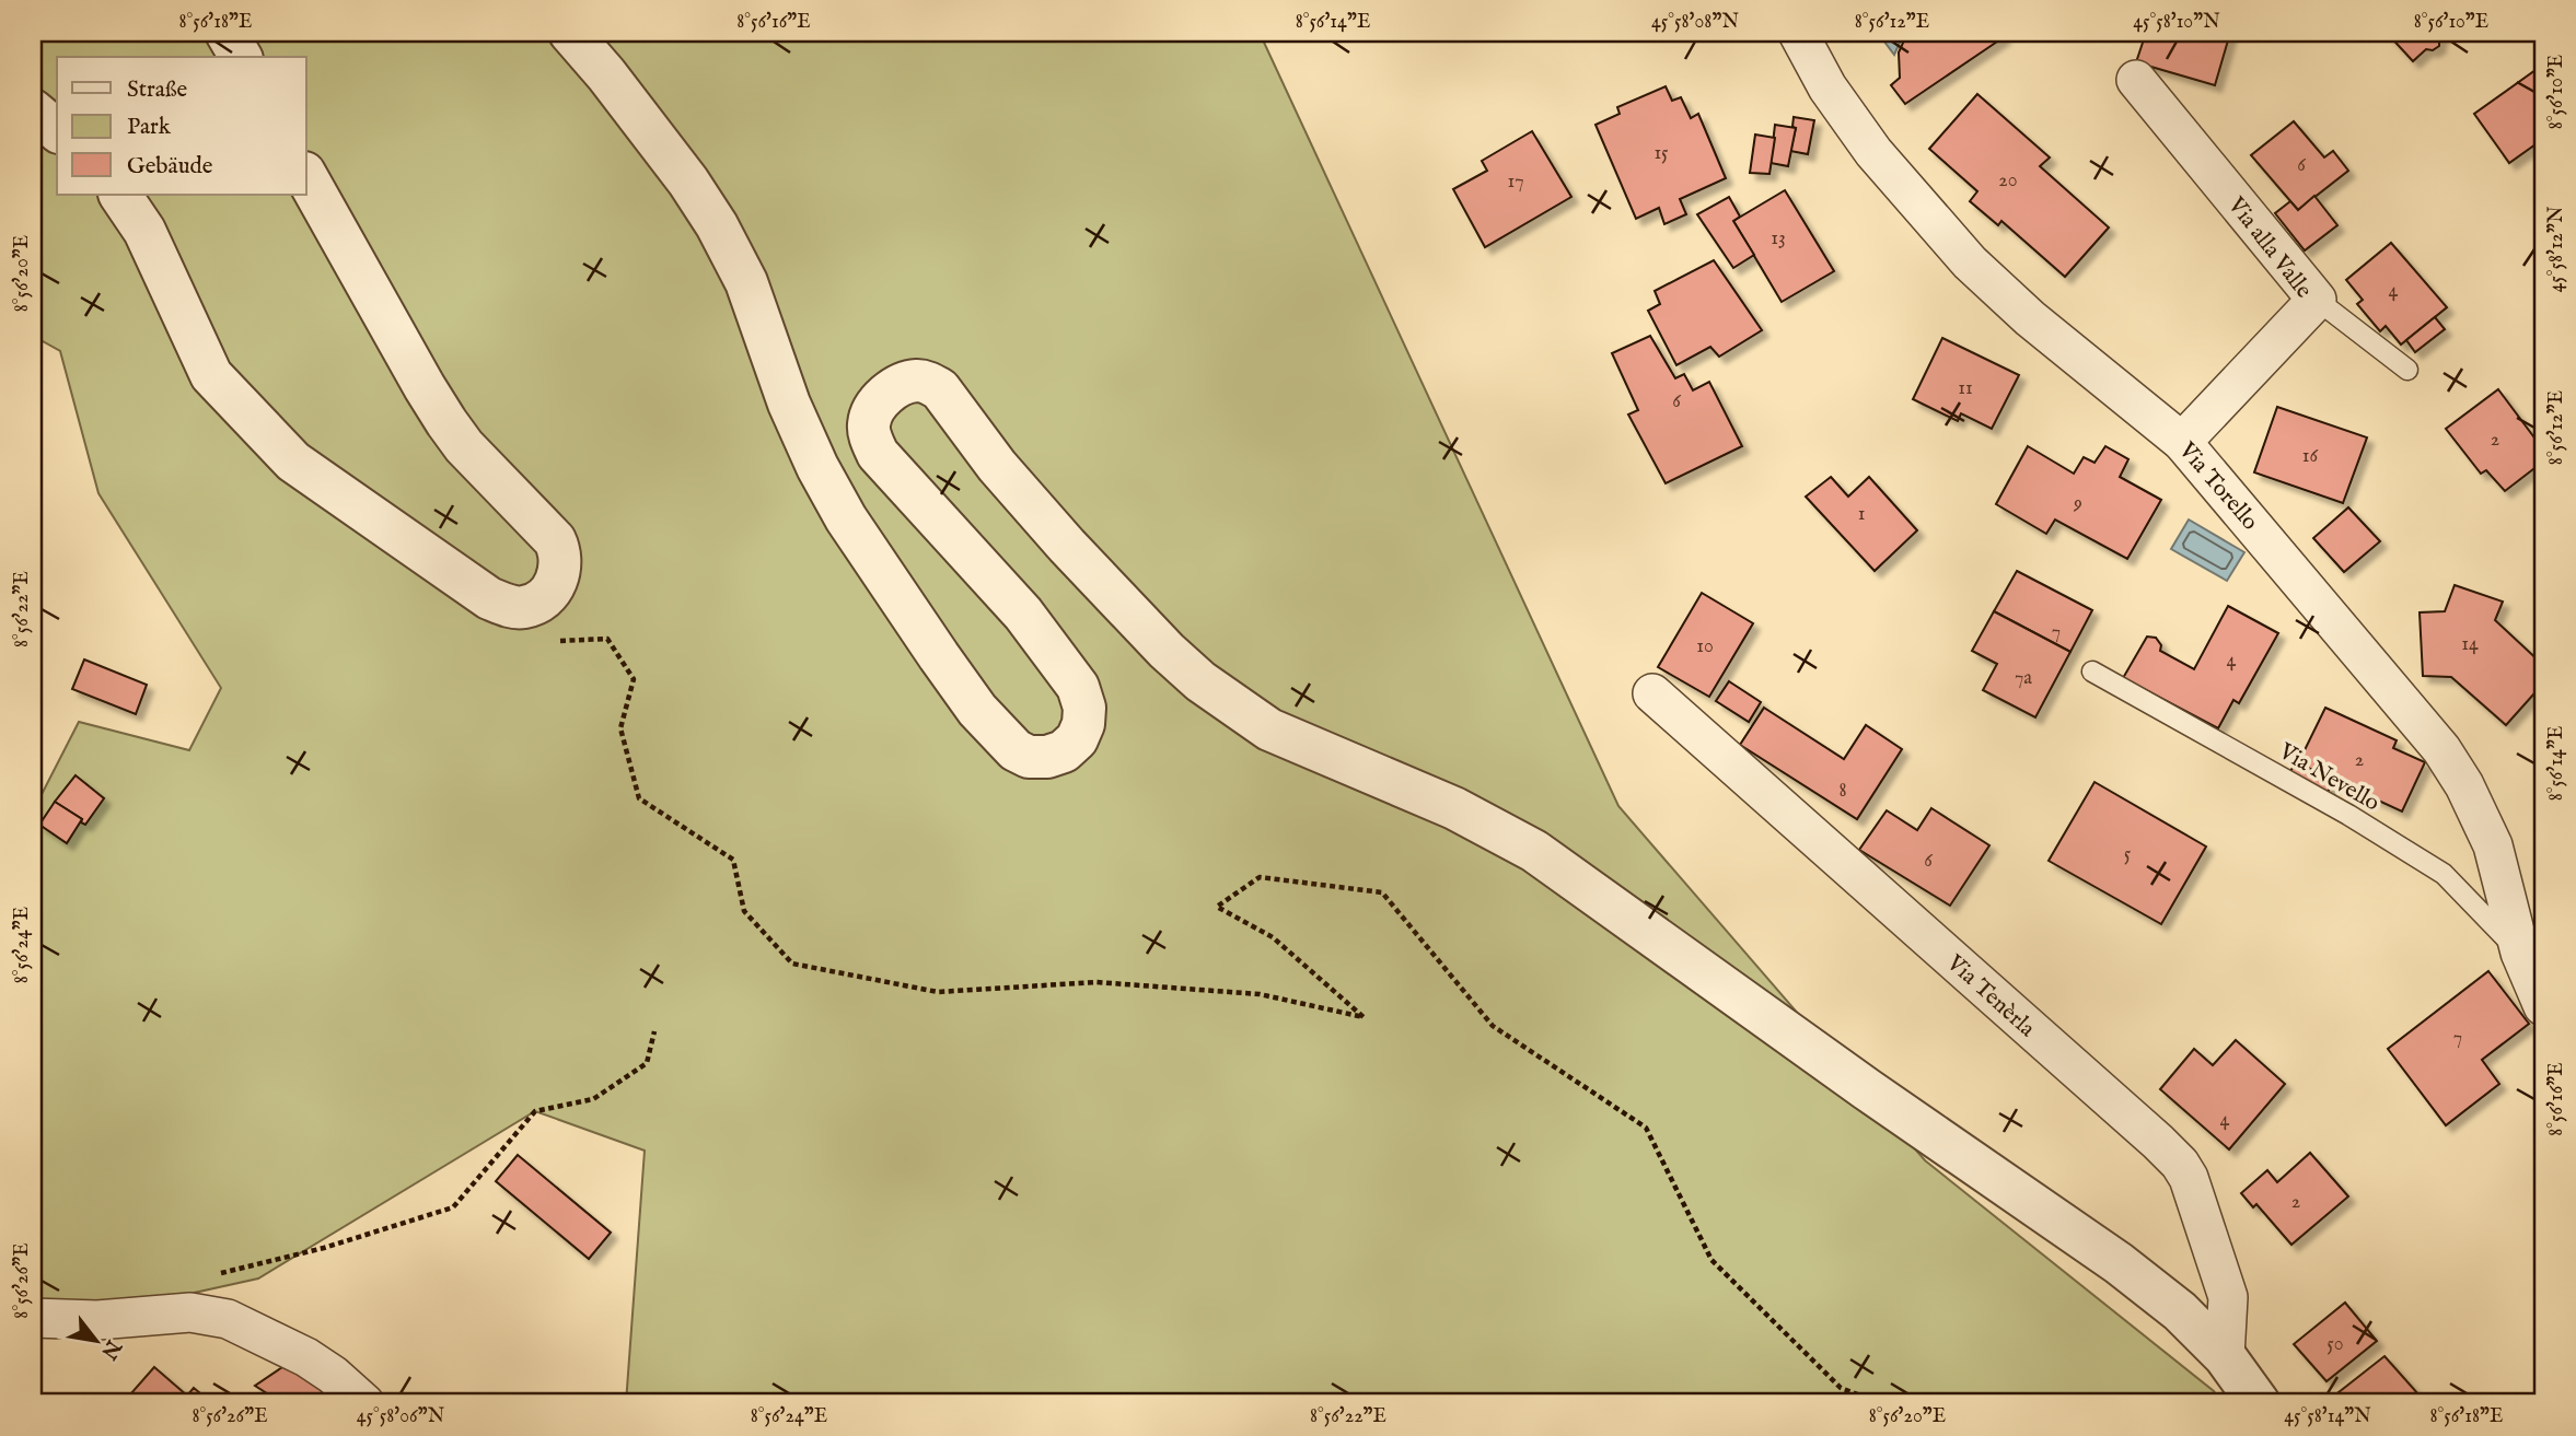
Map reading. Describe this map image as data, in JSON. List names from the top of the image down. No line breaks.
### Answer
{"streets":{"street":["Via alla Valle","Via Torello","Via Tenèrla"],"lane":["Via Nevello"]},"crossings":[["Via alla Valle","Via Torello"],["Via Torello","Via Nevello"]],"house_numbers":["15","6","20","17","13","4","11","6","2","16","9","1","7","14","10","4","7a","2","8","5","6","7","4","2","50"],"legend":["Straße","Park","Gebäude"],"north":"bottom right","coordinates":["8°56'18\"E","8°56'16\"E","8°56'14\"E","45°58'08\"N","8°56'12\"E","45°58'10\"N","8°56'10\"E","45°58'12\"N","8°56'20\"E","8°56'22\"E","8°56'24\"E","8°56'26\"E","45°58'06\"N","45°58'14\"N"]}
